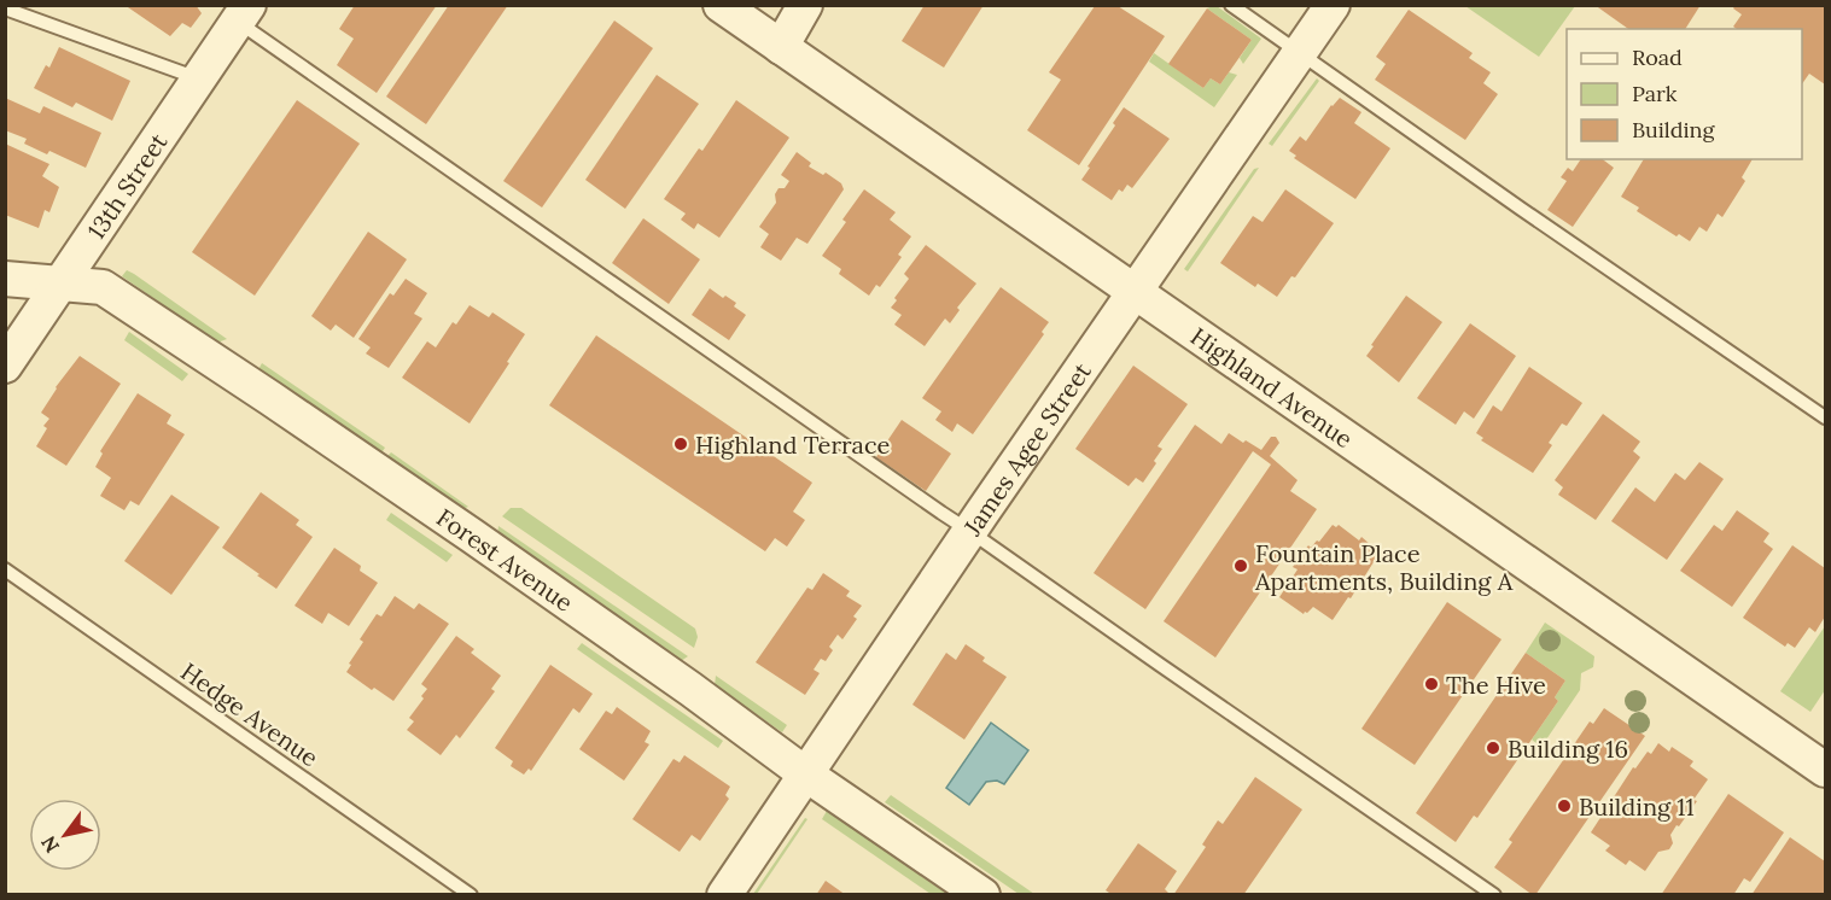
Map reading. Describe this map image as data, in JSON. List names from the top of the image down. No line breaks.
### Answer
{"streets":{"street":["13th Street","Highland Avenue","James Agee Street","Forest Avenue"],"lane":["Hedge Avenue"]},"crossings":[["13th Street","Forest Avenue"],["Highland Avenue","James Agee Street"],["James Agee Street","Forest Avenue"]],"places":["Highland Terrace","Fountain Place Apartments, Building A","The Hive","Building 16","Building 11"],"legend":["Road","Park","Building"],"north":"bottom left"}
